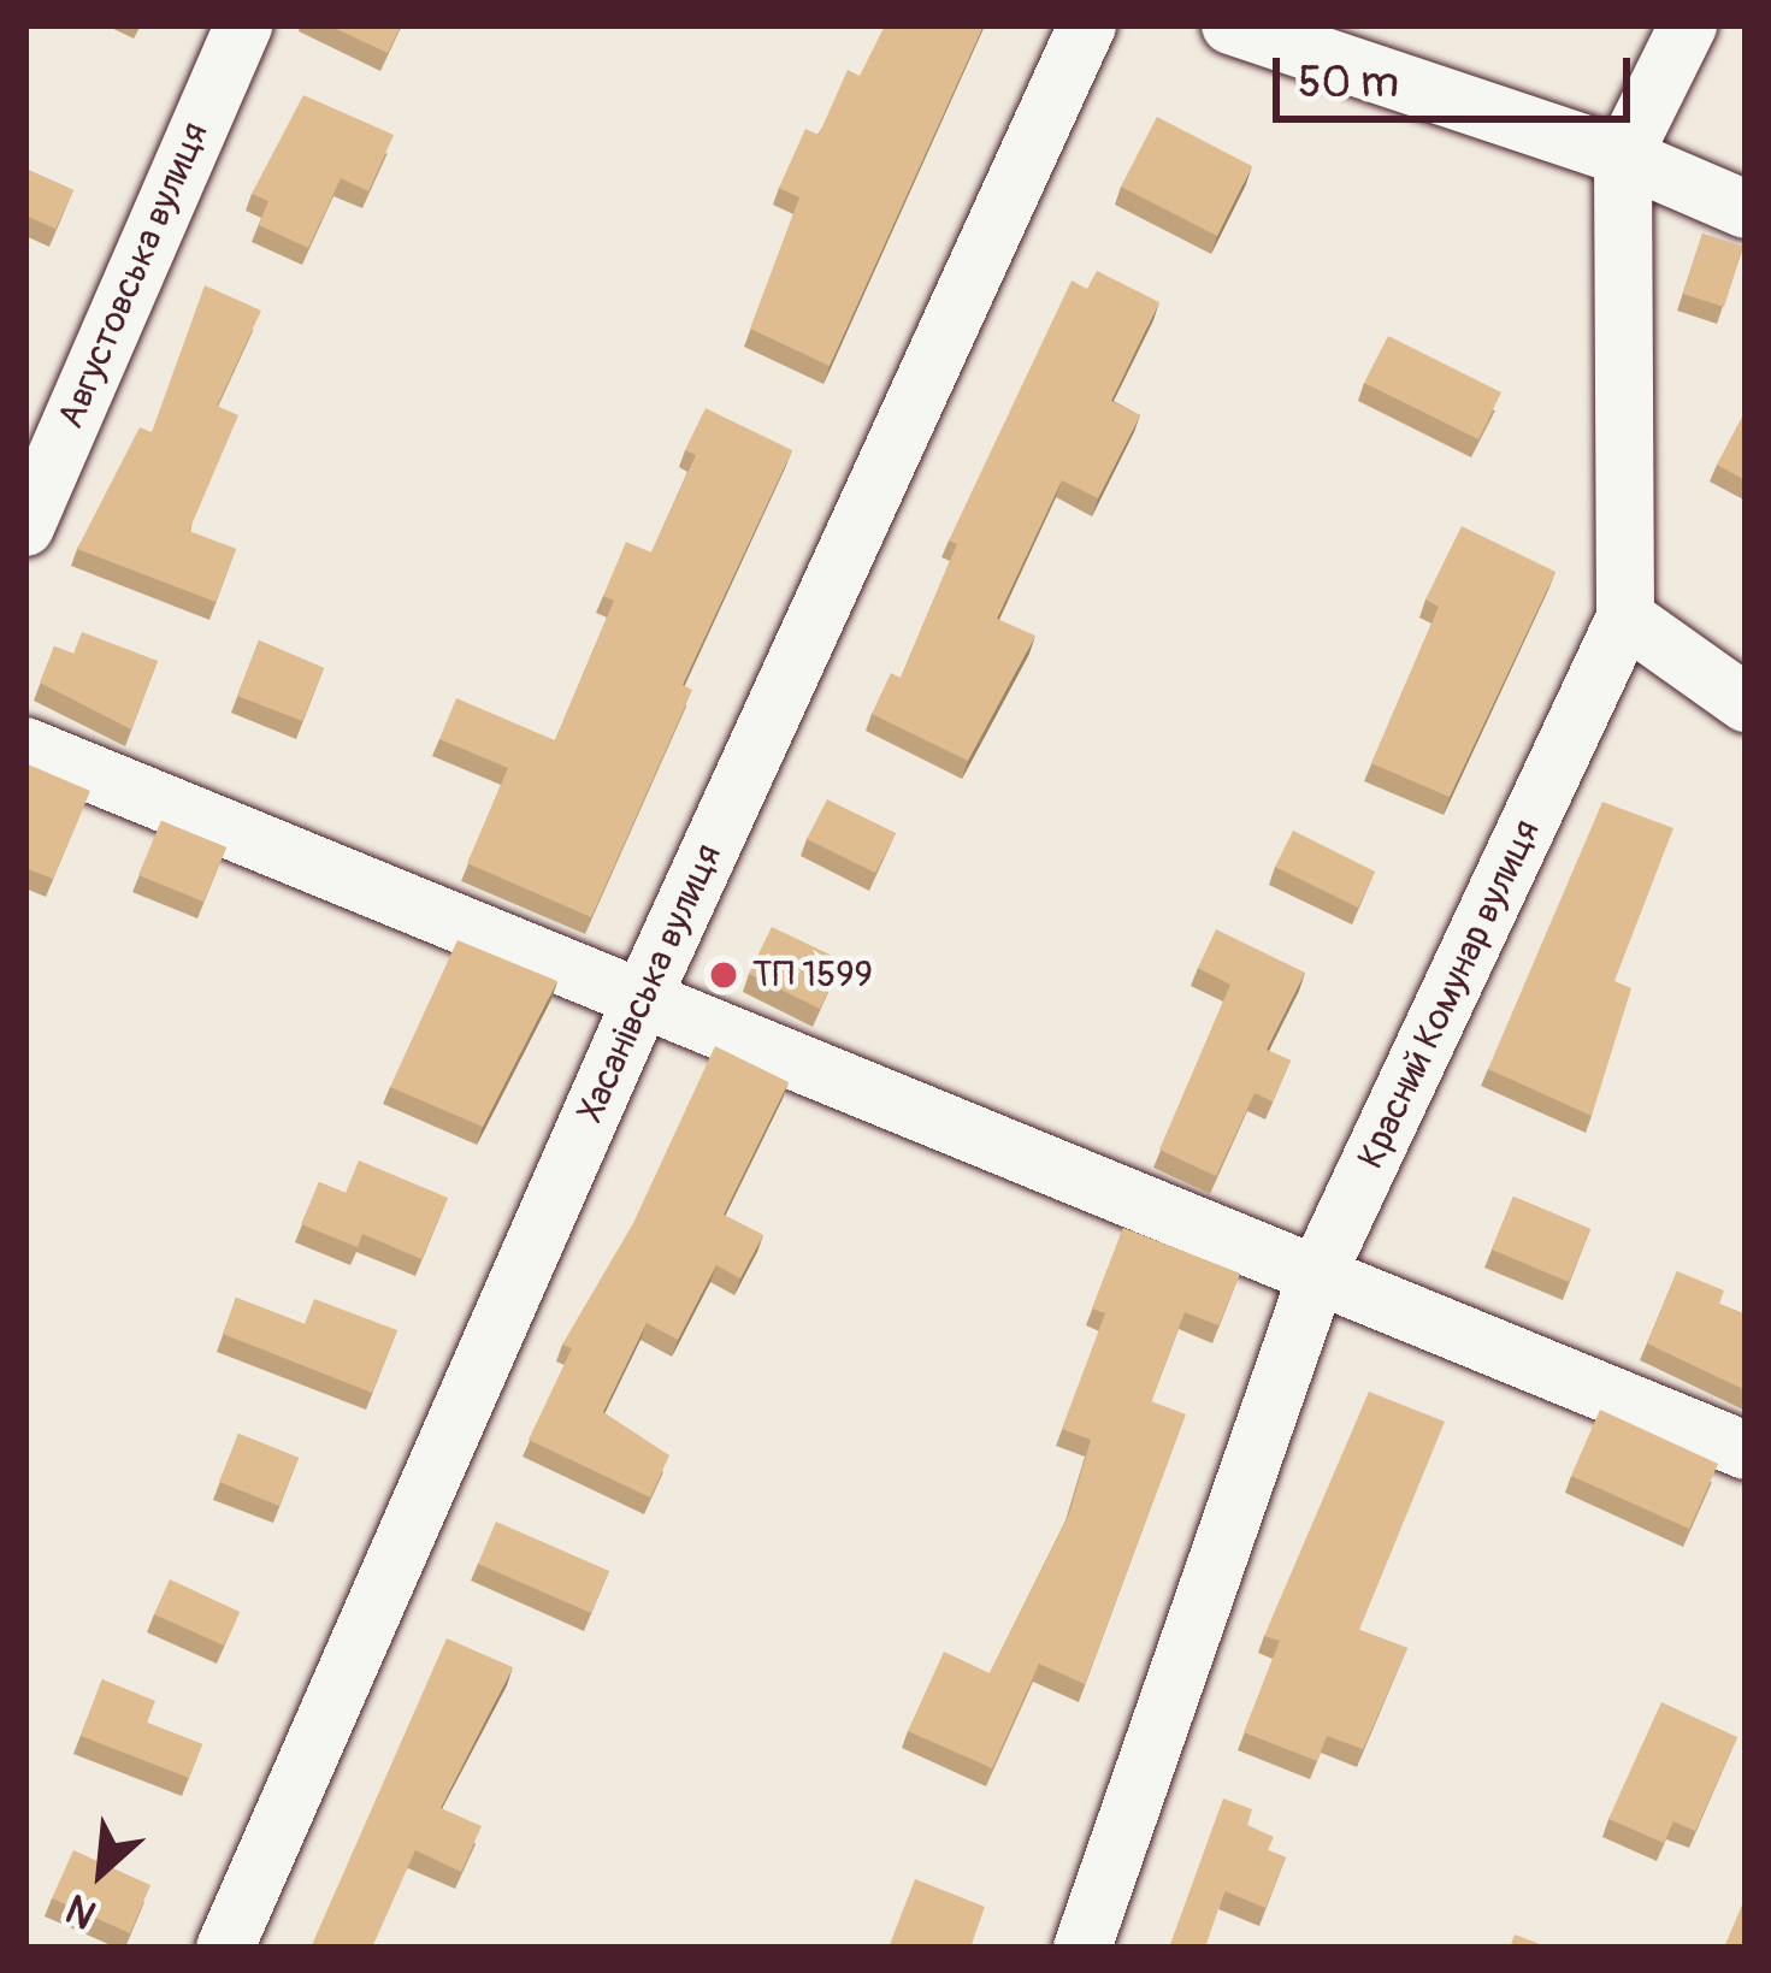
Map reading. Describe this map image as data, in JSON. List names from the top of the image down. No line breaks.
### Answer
{"streets":{"street":["Августовська вулиця","Хасанівська вулиця","Красний Комунар вулиця"]},"places":["ТП 1599"],"scale_bar":"50 m","north":"bottom left"}
